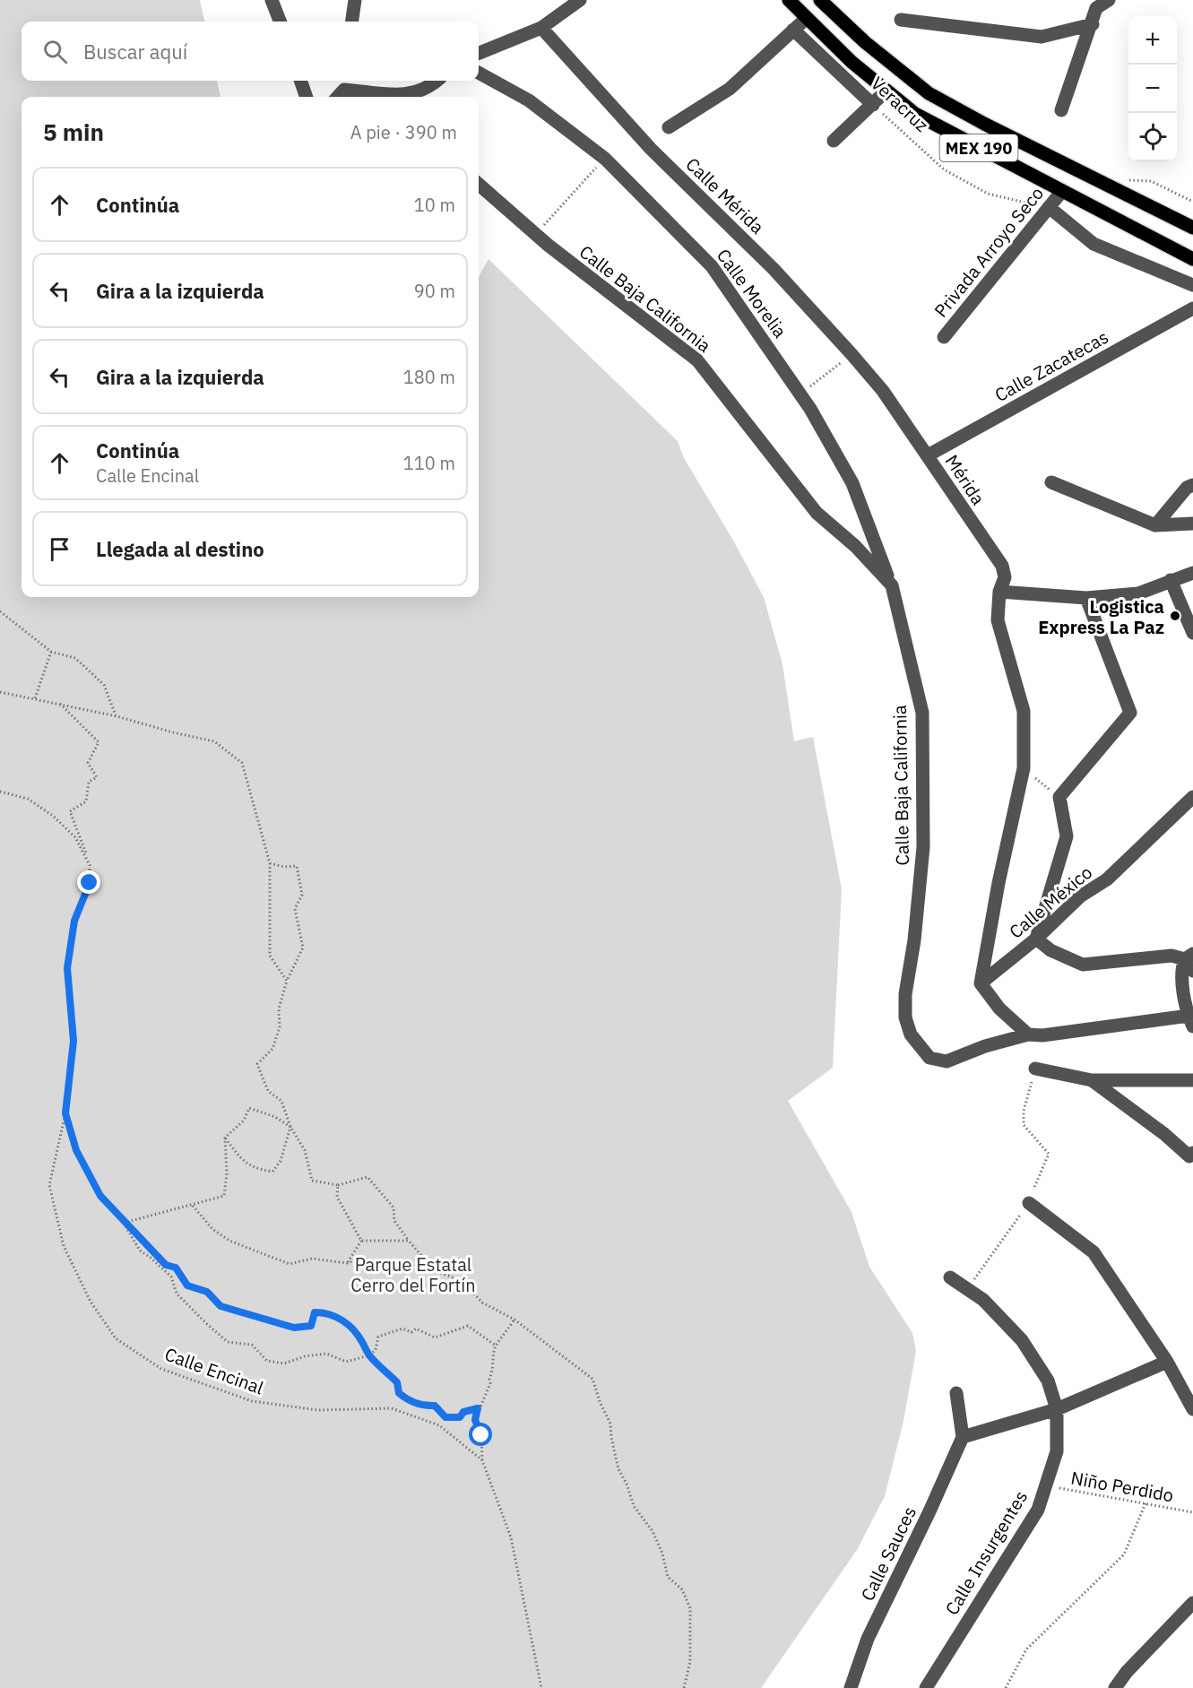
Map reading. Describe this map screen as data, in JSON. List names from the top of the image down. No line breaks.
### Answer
{"streets":{"main road":["MEX 190"],"street":["Veracruz","Calle Mérida","Privada Arroyo Seco","Calle Morelia","Calle Baja California","Calle Zacatecas","Mérida","Calle México","Calle Insurgentes","Calle Sauces"],"path":["Calle Encinal","Niño Perdido"]},"crossings":[["Veracruz","Privada Arroyo Seco"],["MEX 190","Privada Arroyo Seco"],["Calle Mérida","Mérida"],["Calle Morelia","Calle Baja California"],["Calle Zacatecas","Mérida"],["Mérida","Calle México"],["Niño Perdido","Calle Insurgentes"]],"parks":["Parque Estatal Cerro del Fortín"],"places":["Logistica Express La Paz"],"page":{"map_buttons":["+","−"],"search":"Buscar aquí","heading":["5 min","A pie · 390 m"],"list":[["Continúa","10 m"],["Gira a la izquierda","90 m"],["Gira a la izquierda","180 m"],["Continúa","Calle Encinal","110 m"],"Llegada al destino"]}}
